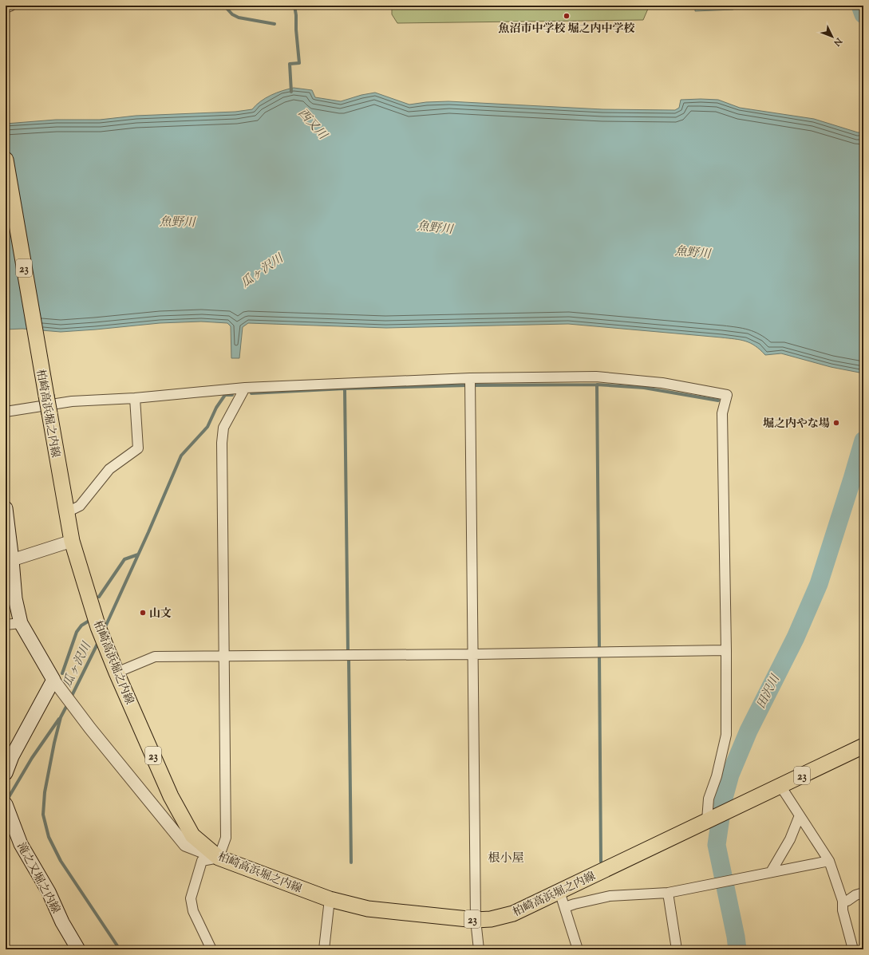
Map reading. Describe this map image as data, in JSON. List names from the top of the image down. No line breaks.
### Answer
{"streets":{"main road":["23","柏崎高浜堀之内線","滝之又堀之内線"]},"districts":["根小屋"],"water":["西又川","魚野川","瓜ヶ沢川","田沢川"],"places":["魚沼市中学校 堀之内中学校","堀之内やな場","山文"],"north":"bottom right"}
